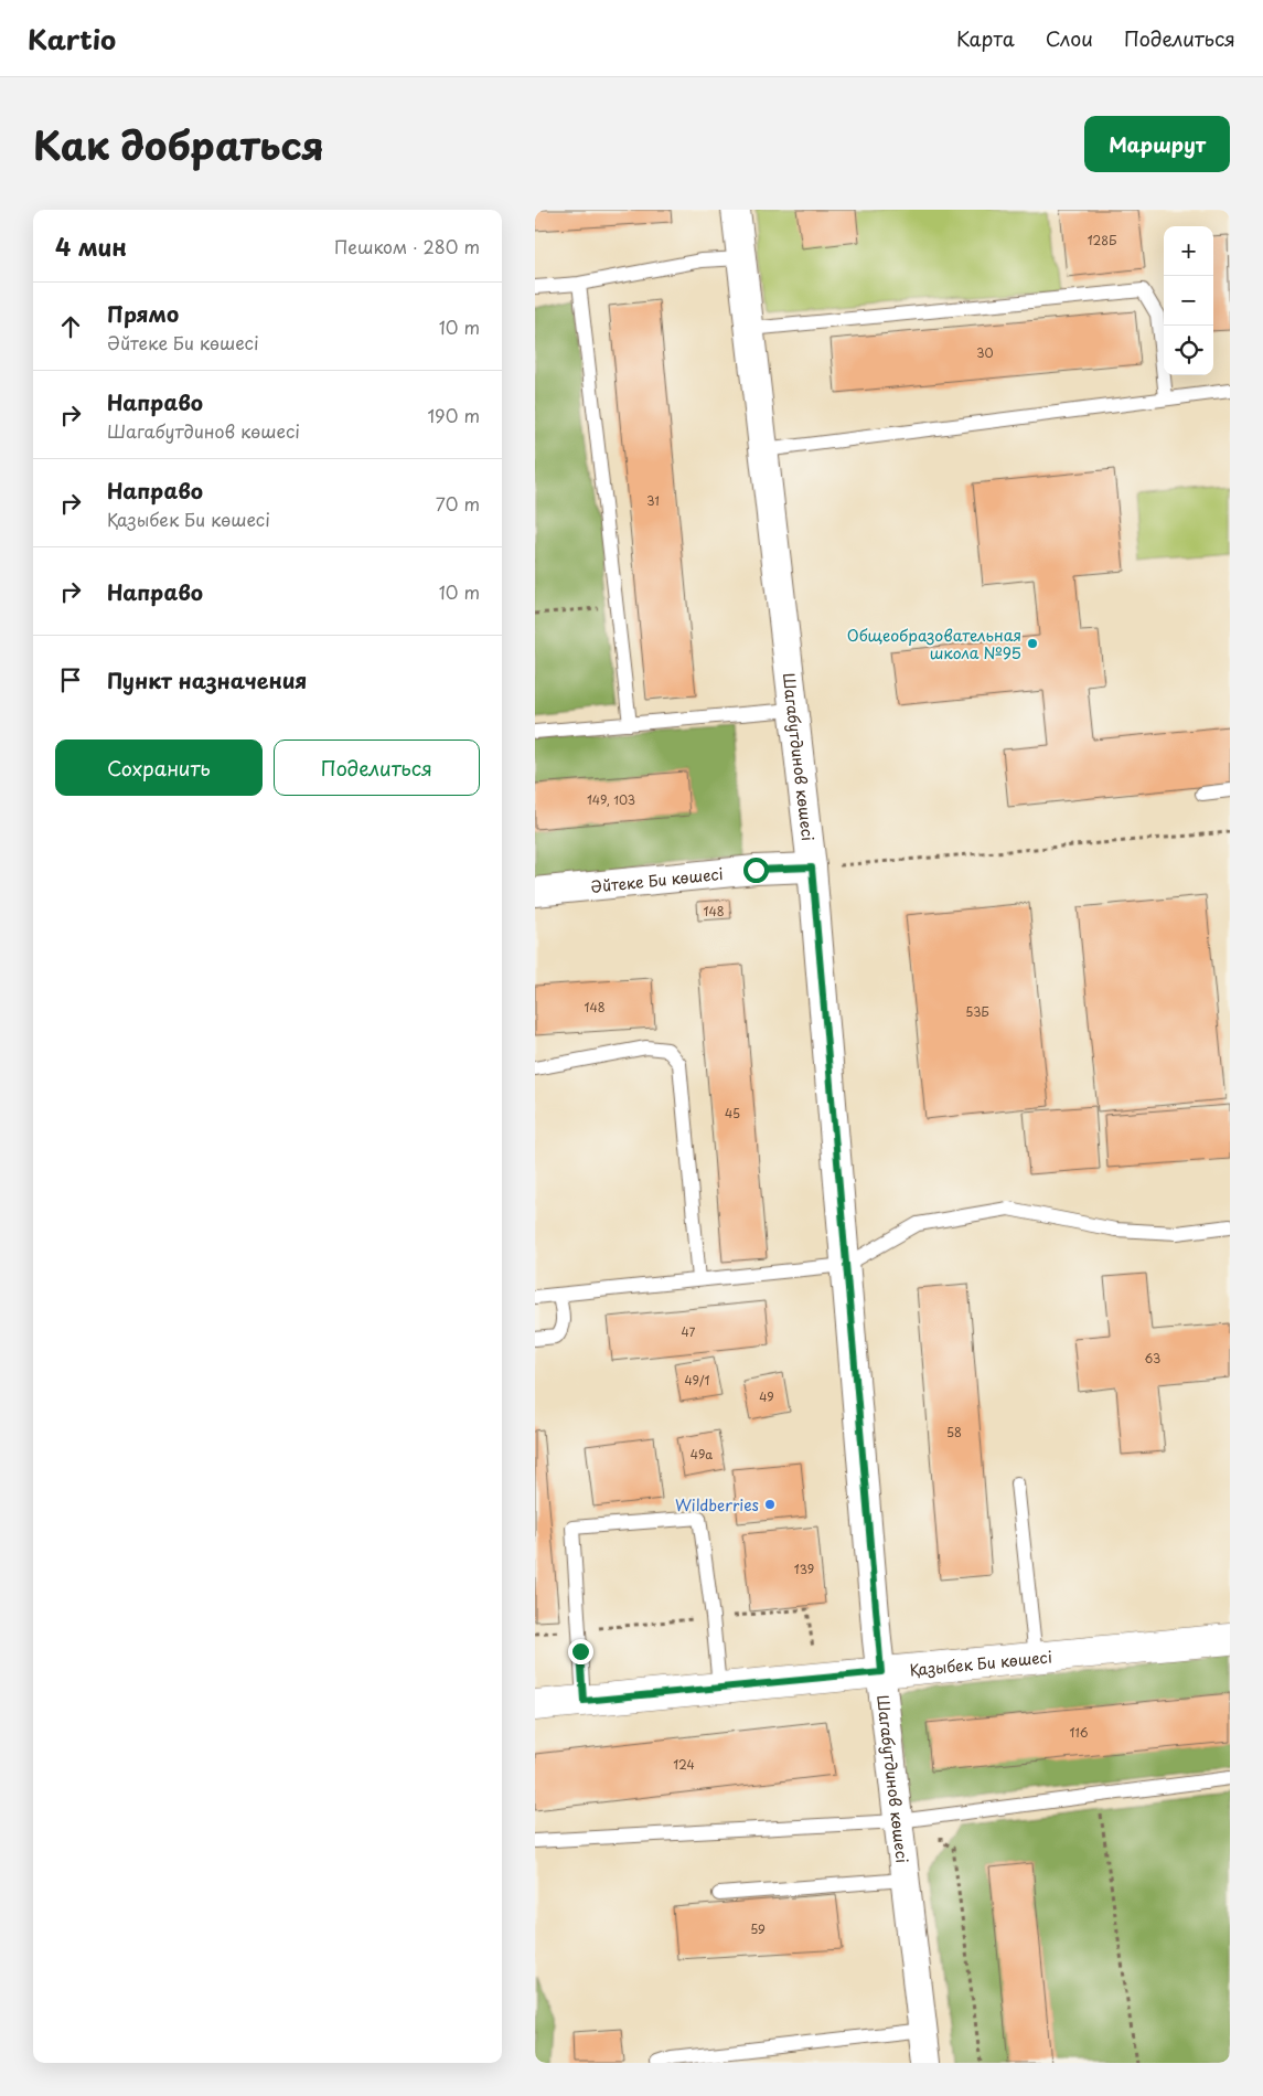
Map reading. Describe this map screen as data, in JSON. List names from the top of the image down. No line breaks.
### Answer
{"streets":{"street":["Шагабутдинов көшесі","Әйтеке Би көшесі","Қазыбек Би көшесі"]},"crossings":[["Шагабутдинов көшесі","Әйтеке Би көшесі"],["Шагабутдинов көшесі","Қазыбек Би көшесі"]],"places":["Общеобразовательная школа №95","Wildberries"],"house_numbers":["128Б","30","31","149, 103","148","148","53Б","45","47","63","49/1","49","58","49а","139","116","124","59"],"page":{"header":"Kartio","nav":["Карта","Слои","Поделиться"],"title":"Как добраться","buttons":["Маршрут",["Сохранить","Поделиться"]],"heading":["4 мин","Пешком · 280 m"],"map_buttons":["+","−"],"list":[["Прямо","Әйтеке Би көшесі","10 m"],["Направо","Шагабутдинов көшесі","190 m"],["Направо","Қазыбек Би көшесі","70 m"],["Направо","10 m"],"Пункт назначения"]}}
